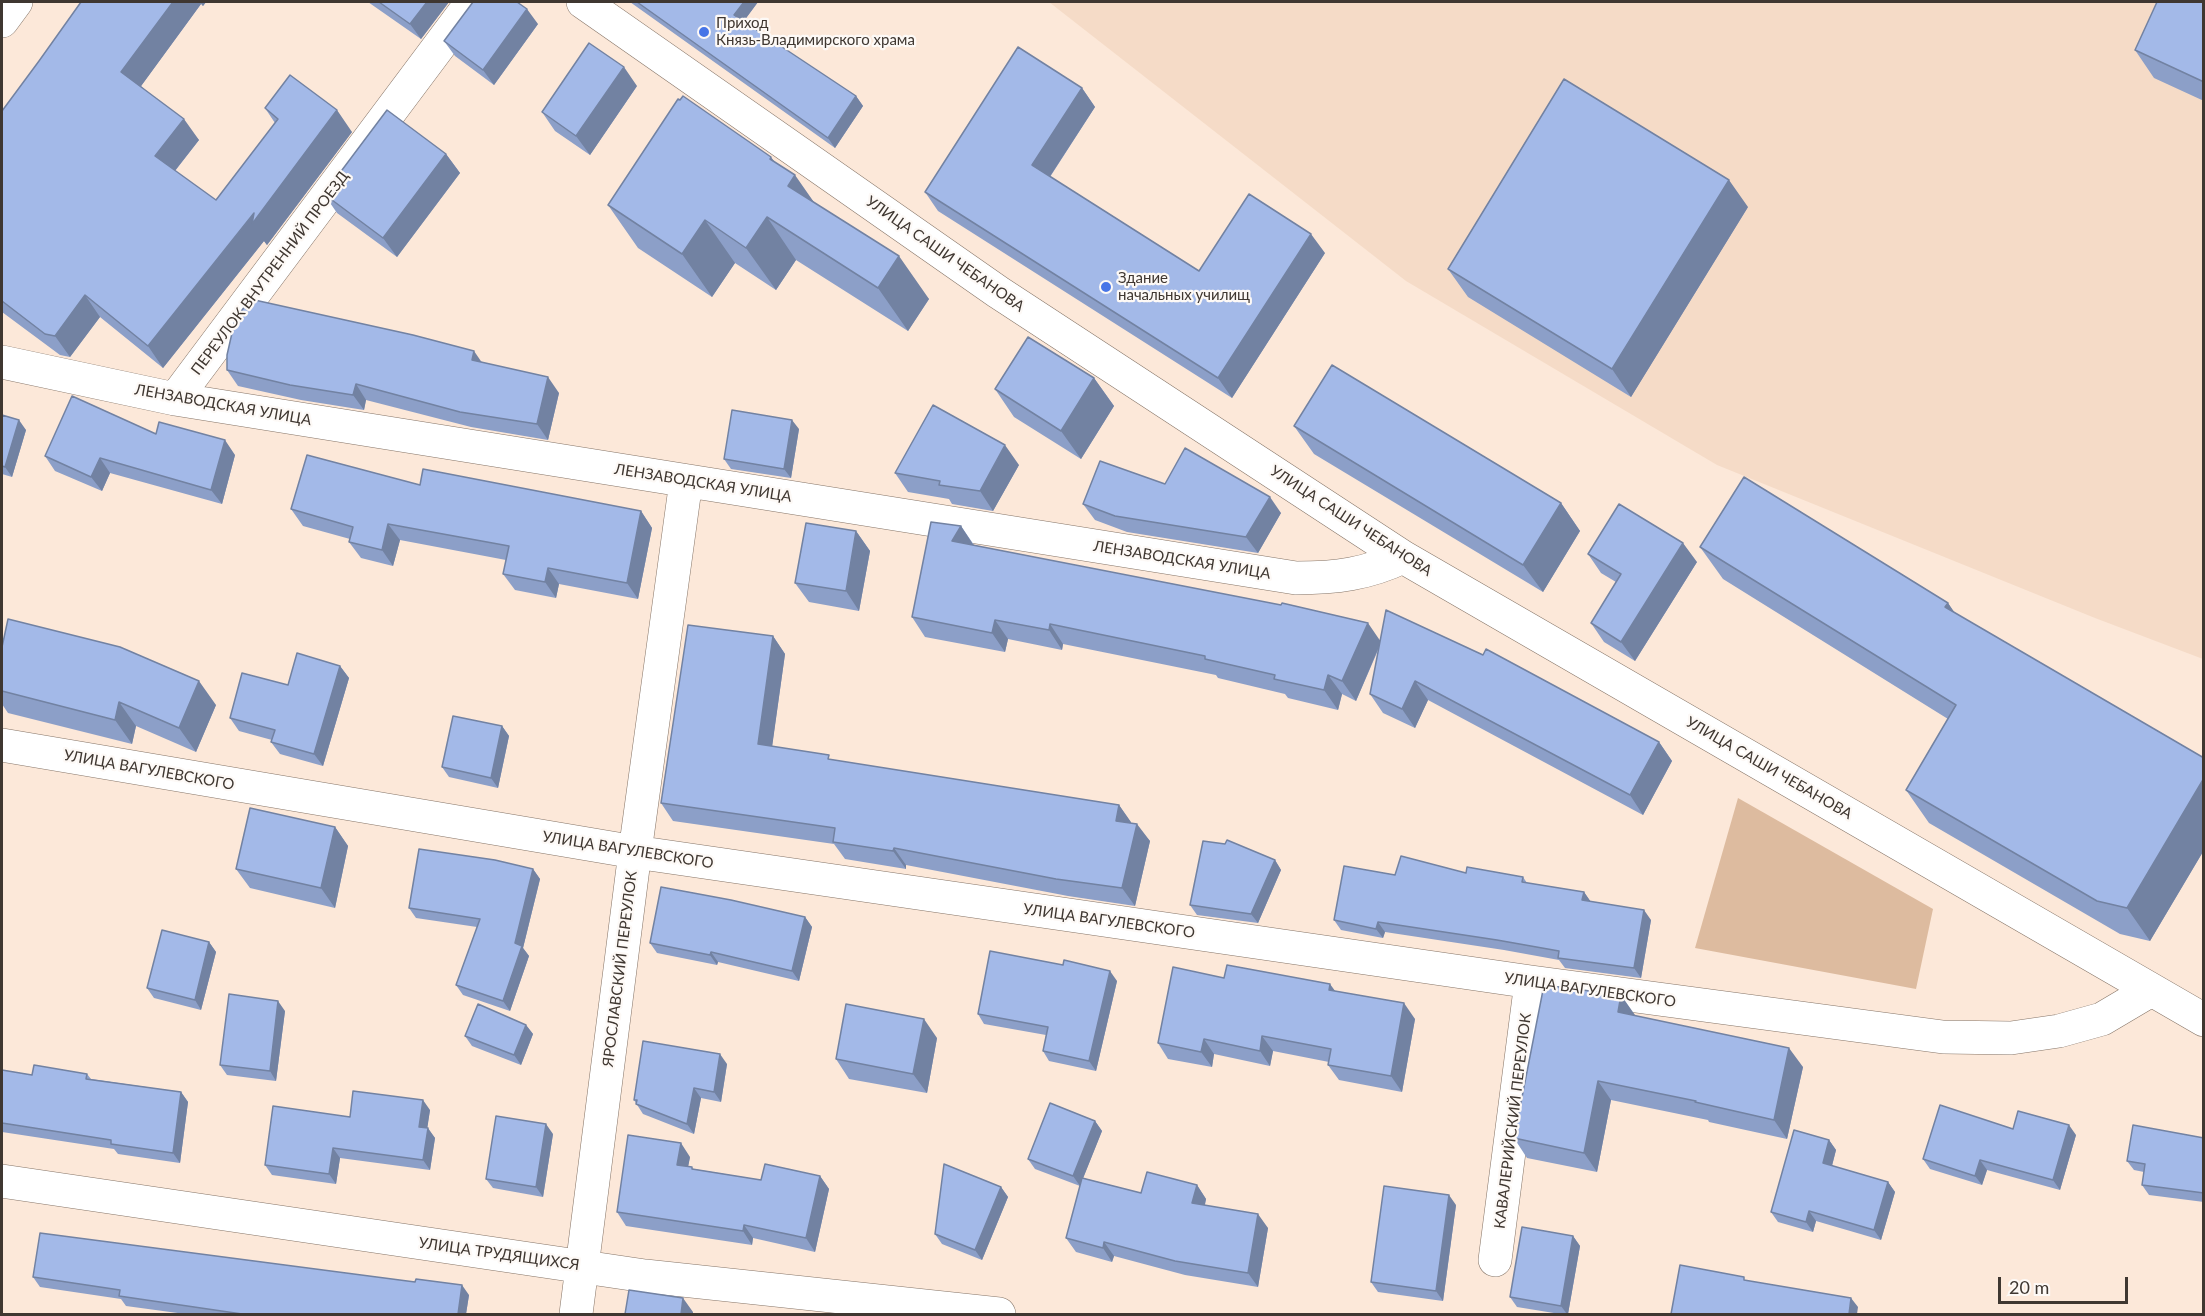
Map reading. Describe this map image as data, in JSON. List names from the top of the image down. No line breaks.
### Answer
{"streets":{"street":["УЛИЦА САШИ ЧЕБАНОВА","ПЕРЕУЛОК ВНУТРЕННИЙ ПРОЕЗД","ЛЕНЗАВОДСКАЯ УЛИЦА","УЛИЦА ВАГУЛЕВСКОГО","ЯРОСЛАВСКИЙ ПЕРЕУЛОК","КАВАЛЕРИЙСКИЙ ПЕРЕУЛОК","УЛИЦА ТРУДЯЩИХСЯ"]},"crossings":[["УЛИЦА САШИ ЧЕБАНОВА","ЛЕНЗАВОДСКАЯ УЛИЦА"],["УЛИЦА САШИ ЧЕБАНОВА","УЛИЦА ВАГУЛЕВСКОГО"],["ПЕРЕУЛОК ВНУТРЕННИЙ ПРОЕЗД","ЛЕНЗАВОДСКАЯ УЛИЦА"],["ЛЕНЗАВОДСКАЯ УЛИЦА","ЯРОСЛАВСКИЙ ПЕРЕУЛОК"],["УЛИЦА ВАГУЛЕВСКОГО","ЯРОСЛАВСКИЙ ПЕРЕУЛОК"],["УЛИЦА ВАГУЛЕВСКОГО","КАВАЛЕРИЙСКИЙ ПЕРЕУЛОК"],["ЯРОСЛАВСКИЙ ПЕРЕУЛОК","УЛИЦА ТРУДЯЩИХСЯ"]],"places":["Приход Князь-Владимирского храма","Здание начальных училищ"],"scale_bar":"20 m"}
